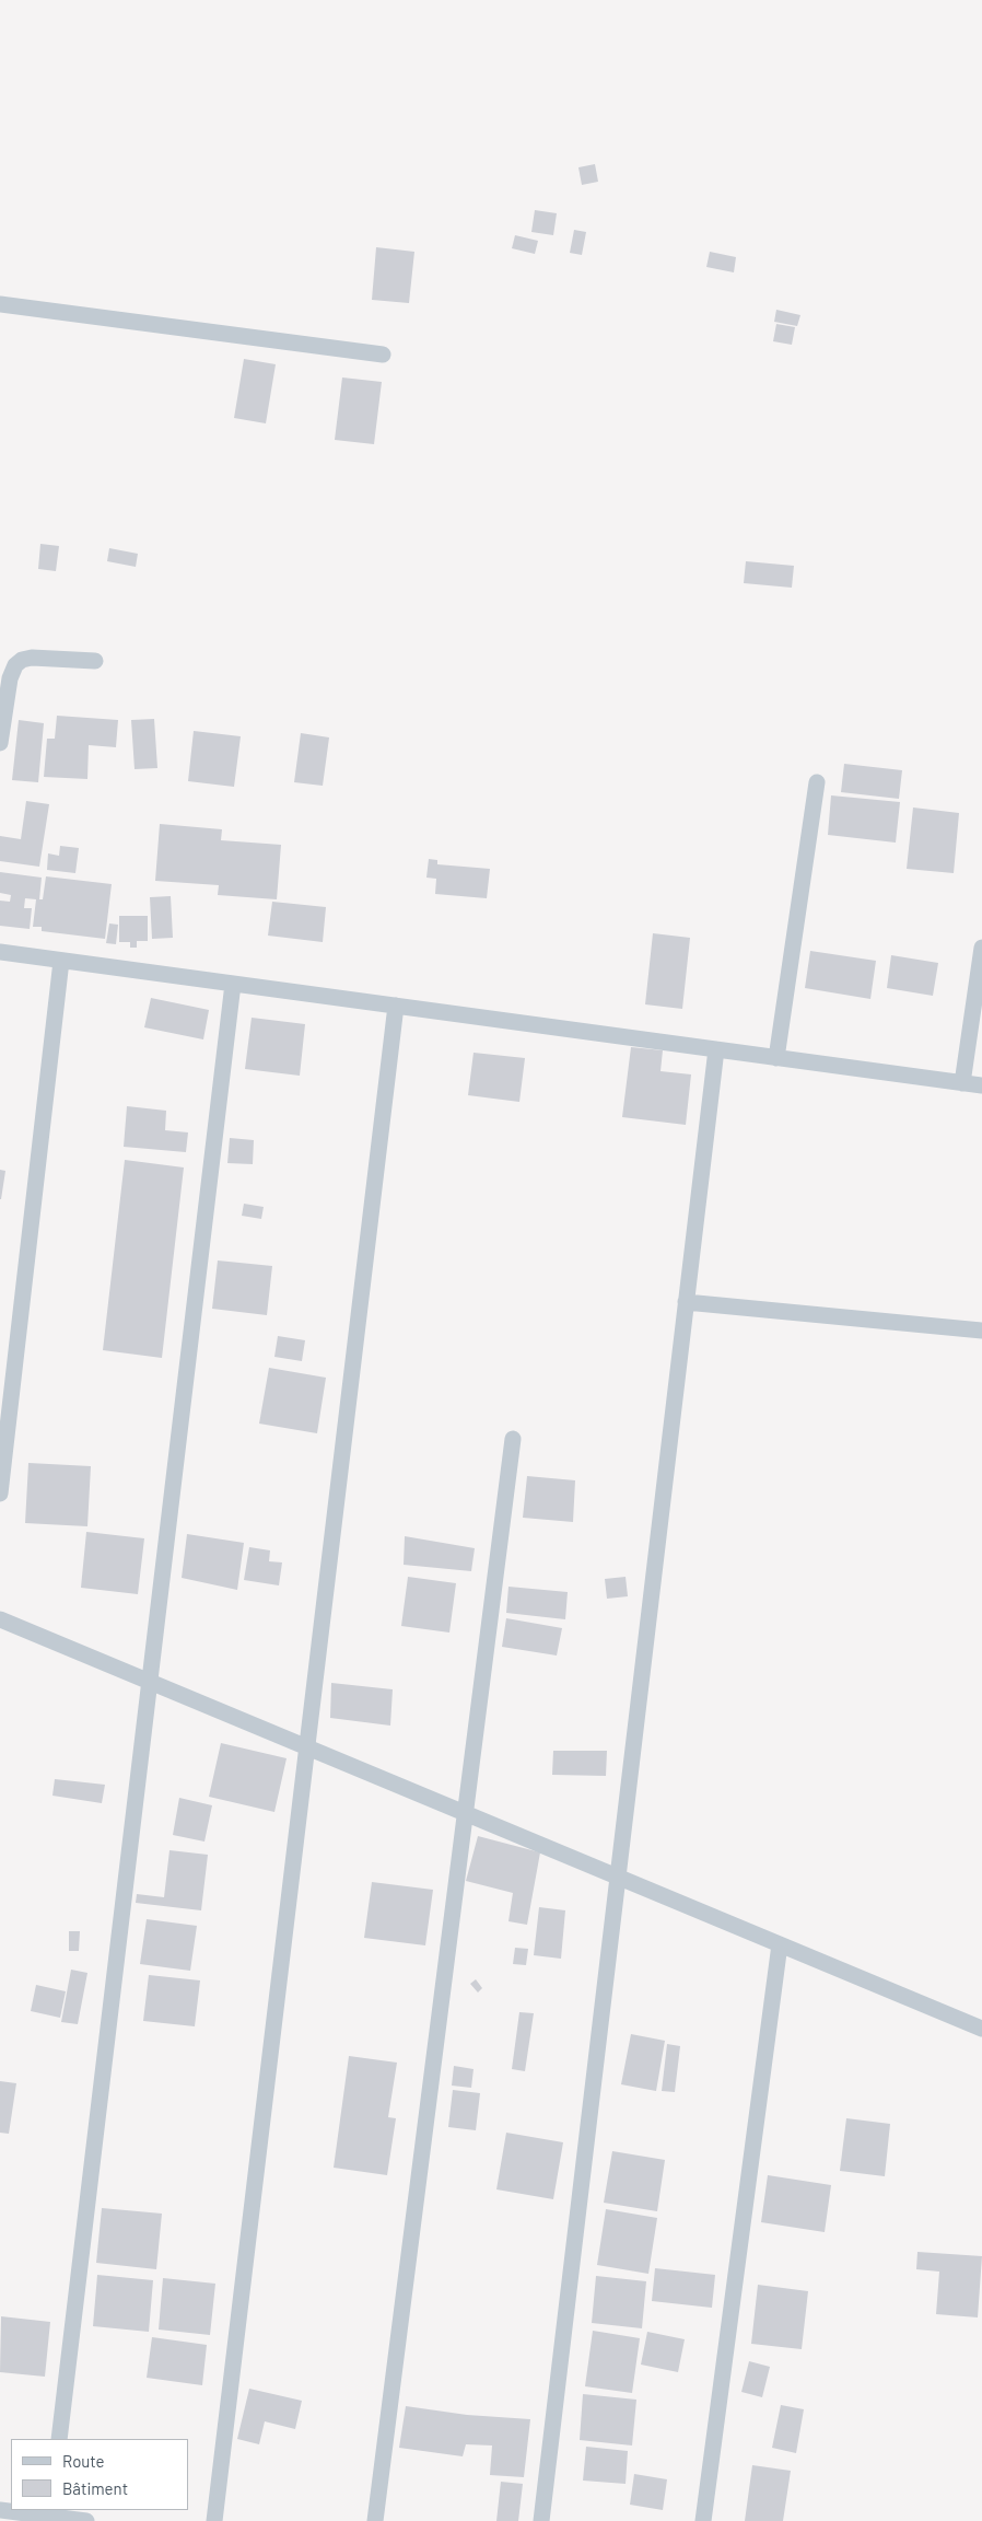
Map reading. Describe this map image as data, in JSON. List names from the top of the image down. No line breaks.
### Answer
{"legend":["Route","Bâtiment"]}
